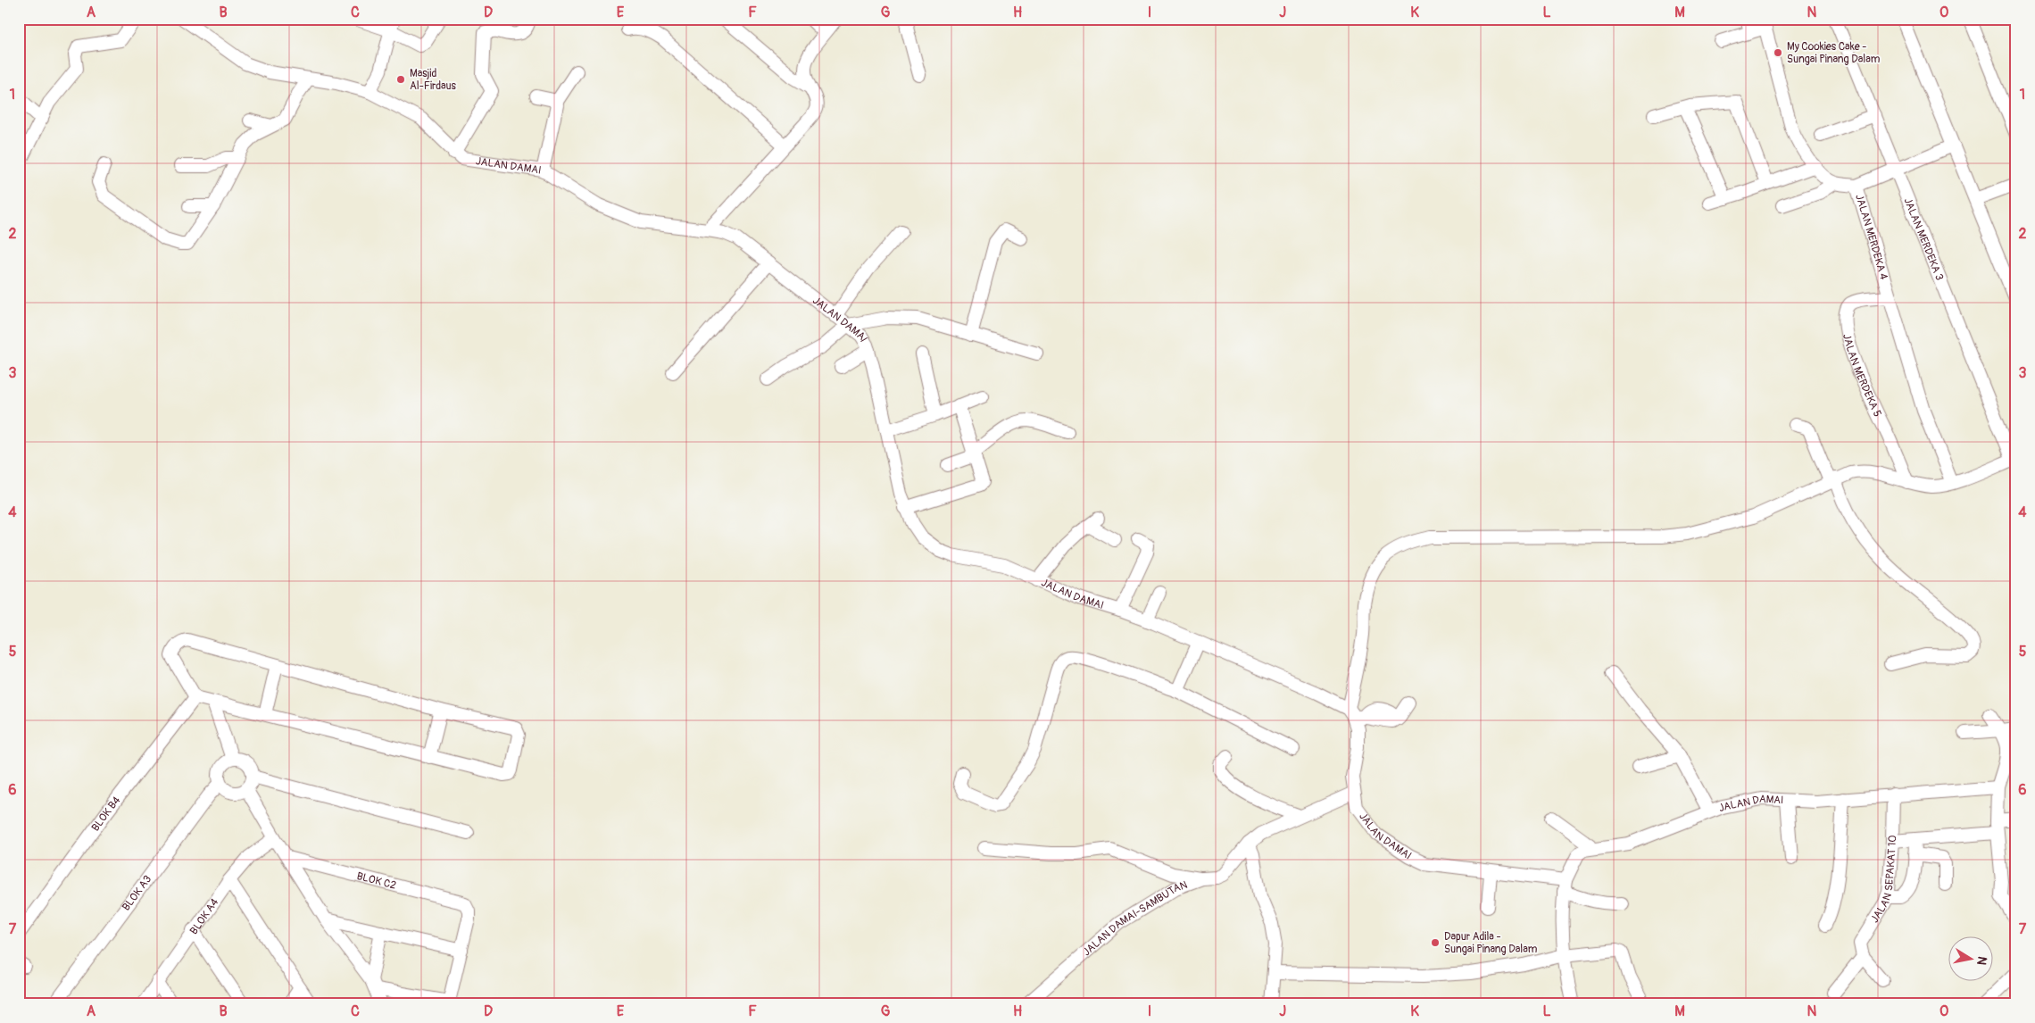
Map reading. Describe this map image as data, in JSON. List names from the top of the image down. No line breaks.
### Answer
{"streets":{"street":["JALAN DAMAI","JALAN MERDEKA 4","JALAN MERDEKA 3","JALAN MERDEKA 5","BLOK B4","JALAN SEPAKAT 10","BLOK C2","BLOK A3","BLOK A4","JALAN DAMAI-SAMBUTAN"]},"crossings":[["JALAN DAMAI","JALAN SEPAKAT 10"],["JALAN DAMAI","JALAN DAMAI-SAMBUTAN"],["JALAN MERDEKA 4","JALAN MERDEKA 5"]],"places":["My Cookies Cake - Sungai Pinang Dalam","Masjid Al-Firdaus","Dapur Adila - Sungai Pinang Dalam"],"north":"right","grid":{"columns":["A","B","C","D","E","F","G","H","I","J","K","L","M","N","O"],"rows":["1","2","3","4","5","6","7"]}}
